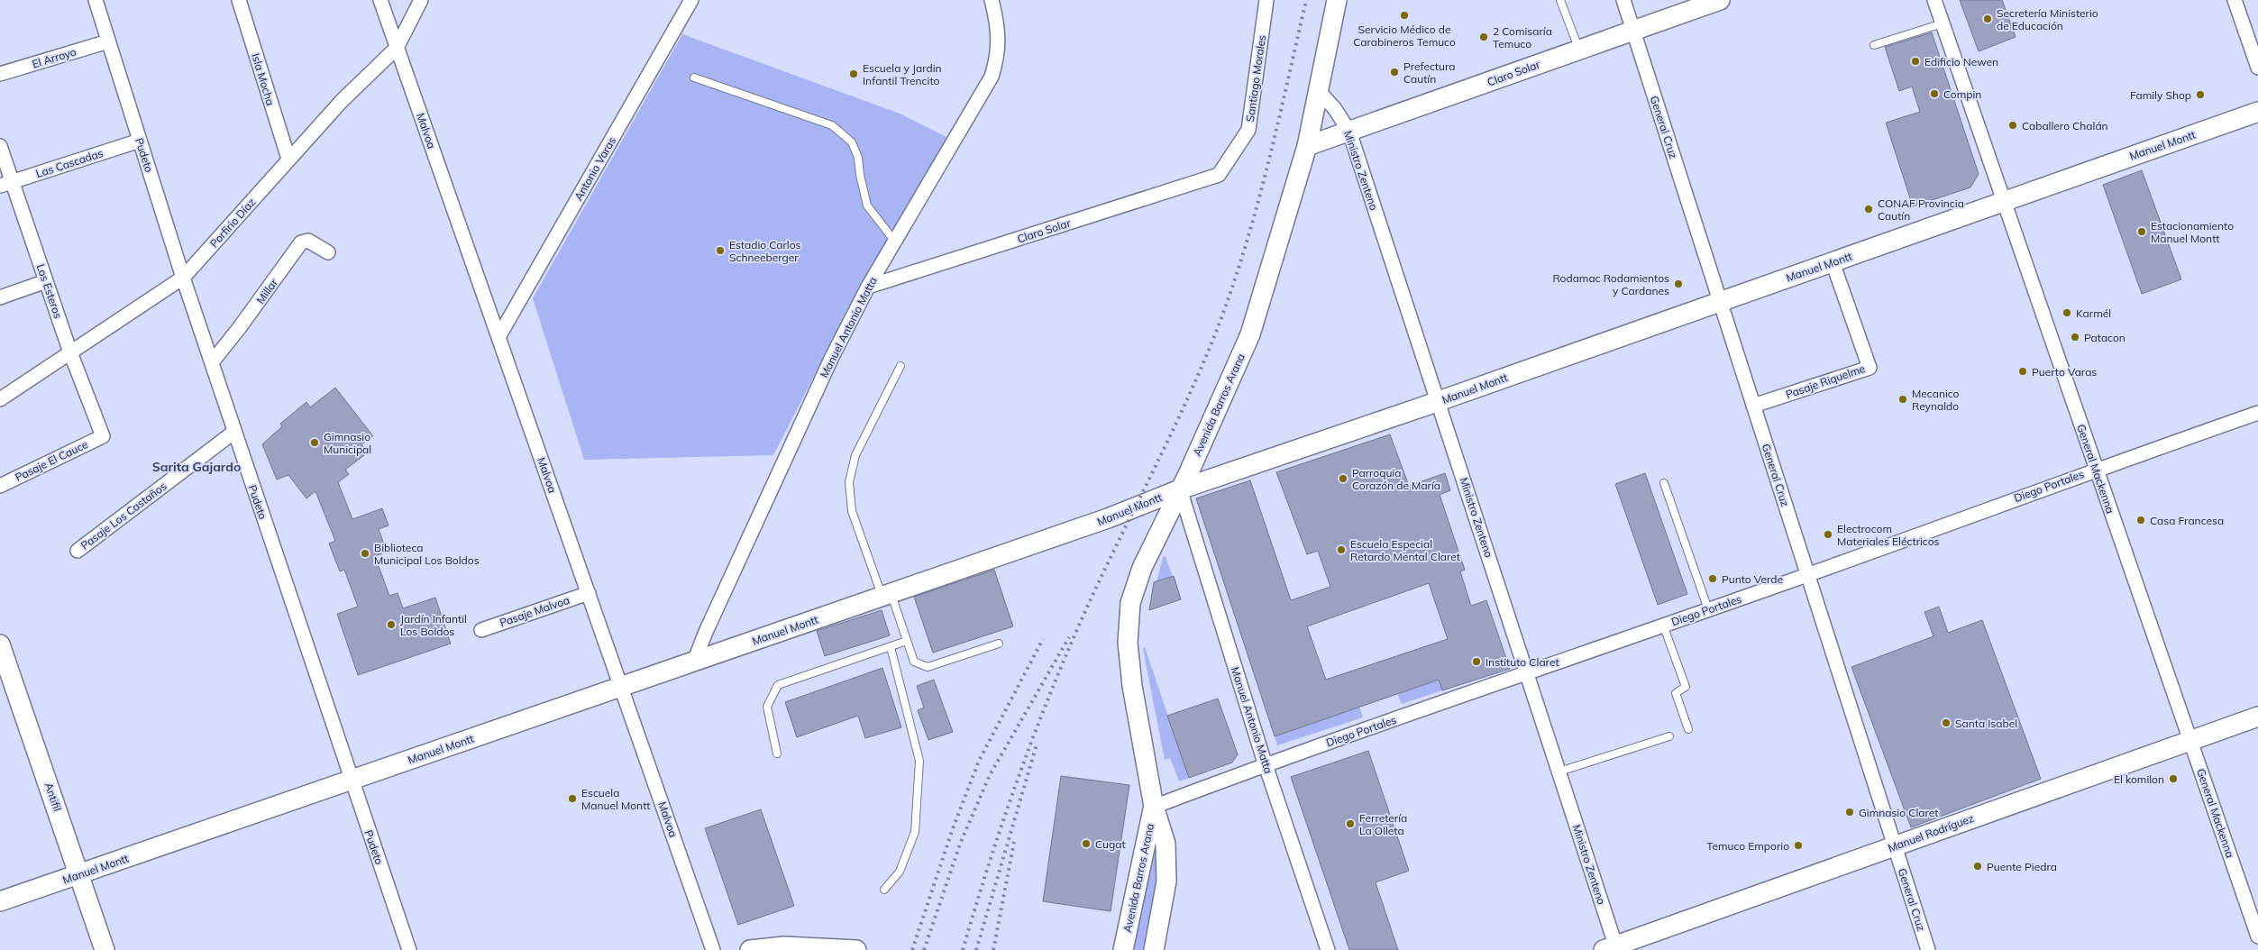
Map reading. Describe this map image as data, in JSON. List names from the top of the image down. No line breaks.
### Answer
{"streets":{"street":["El Arroyo","Claro Solar","Santiago Morales","Isla Mocha","General Cruz","Malvoa","Manuel Montt","Pudeto","Las Cascadas","Antonio Varas","Ministro Zenteno","Porfirio Díaz","Los Esteros","Millar","Manuel Antonio Matta","Pasaje Riquelme","Avenida Barros Arana","Pasaje El Cauce","General Mackenna","Diego Portales","Pasaje Los Castaños","Pasaje Malvoa","Antifil","Manuel Rodríguez"]},"crossings":[["El Arroyo","Pudeto"],["Claro Solar","Santiago Morales"],["Claro Solar","General Cruz"],["Claro Solar","Ministro Zenteno"],["Claro Solar","Manuel Antonio Matta"],["Claro Solar","Avenida Barros Arana"],["Isla Mocha","Porfirio Díaz"],["General Cruz","Manuel Montt"],["General Cruz","Pasaje Riquelme"],["General Cruz","Diego Portales"],["General Cruz","Manuel Rodríguez"],["Malvoa","Manuel Montt"],["Malvoa","Antonio Varas"],["Malvoa","Porfirio Díaz"],["Malvoa","Pasaje Malvoa"],["Manuel Montt","Pudeto"],["Manuel Montt","Ministro Zenteno"],["Manuel Montt","Manuel Antonio Matta"],["Manuel Montt","Pasaje Riquelme"],["Manuel Montt","Avenida Barros Arana"],["Manuel Montt","General Mackenna"],["Manuel Montt","Antifil"],["Pudeto","Las Cascadas"],["Pudeto","Porfirio Díaz"],["Pudeto","Millar"],["Pudeto","Pasaje Los Castaños"],["Las Cascadas","Los Esteros"],["Ministro Zenteno","Avenida Barros Arana"],["Ministro Zenteno","Diego Portales"],["Ministro Zenteno","Manuel Rodríguez"],["Porfirio Díaz","Los Esteros"],["Los Esteros","Pasaje El Cauce"],["Manuel Antonio Matta","Avenida Barros Arana"],["Manuel Antonio Matta","Diego Portales"],["Avenida Barros Arana","Diego Portales"],["General Mackenna","Diego Portales"],["General Mackenna","Manuel Rodríguez"]],"districts":["Sarita Gajardo"],"places":["Servicio Médico de Carabineros Temuco","Secretería Ministerio de Educación","2 Comisaría Temuco","Edificio Newen","Prefectura Cautín","Escuela y Jardin Infantil Trencito","Compin","Family Shop","Caballero Chalán","CONAF Provincia Cautín","Estacionamiento Manuel Montt","Estadio Carlos Schneeberger","Rodamac Rodamientos y Cardanes","Karmél","Patacon","Puerto Varas","Mecanico Reynaldo","Gimnasio Municipal","Parroquia Corazón de María","Casa Francesa","Electrocom Materiales Eléctricos","Escuela Especial Retardo Mental Claret","Biblioteca Municipal Los Boldos","Punto Verde","Jardín Infantil Los Boldos","Instituto Claret","Santa Isabel","El komilon","Escuela Manuel Montt","Gimnasio Claret","Ferretería La Olleta","Cugat","Temuco Emporio","Puente Piedra"]}
